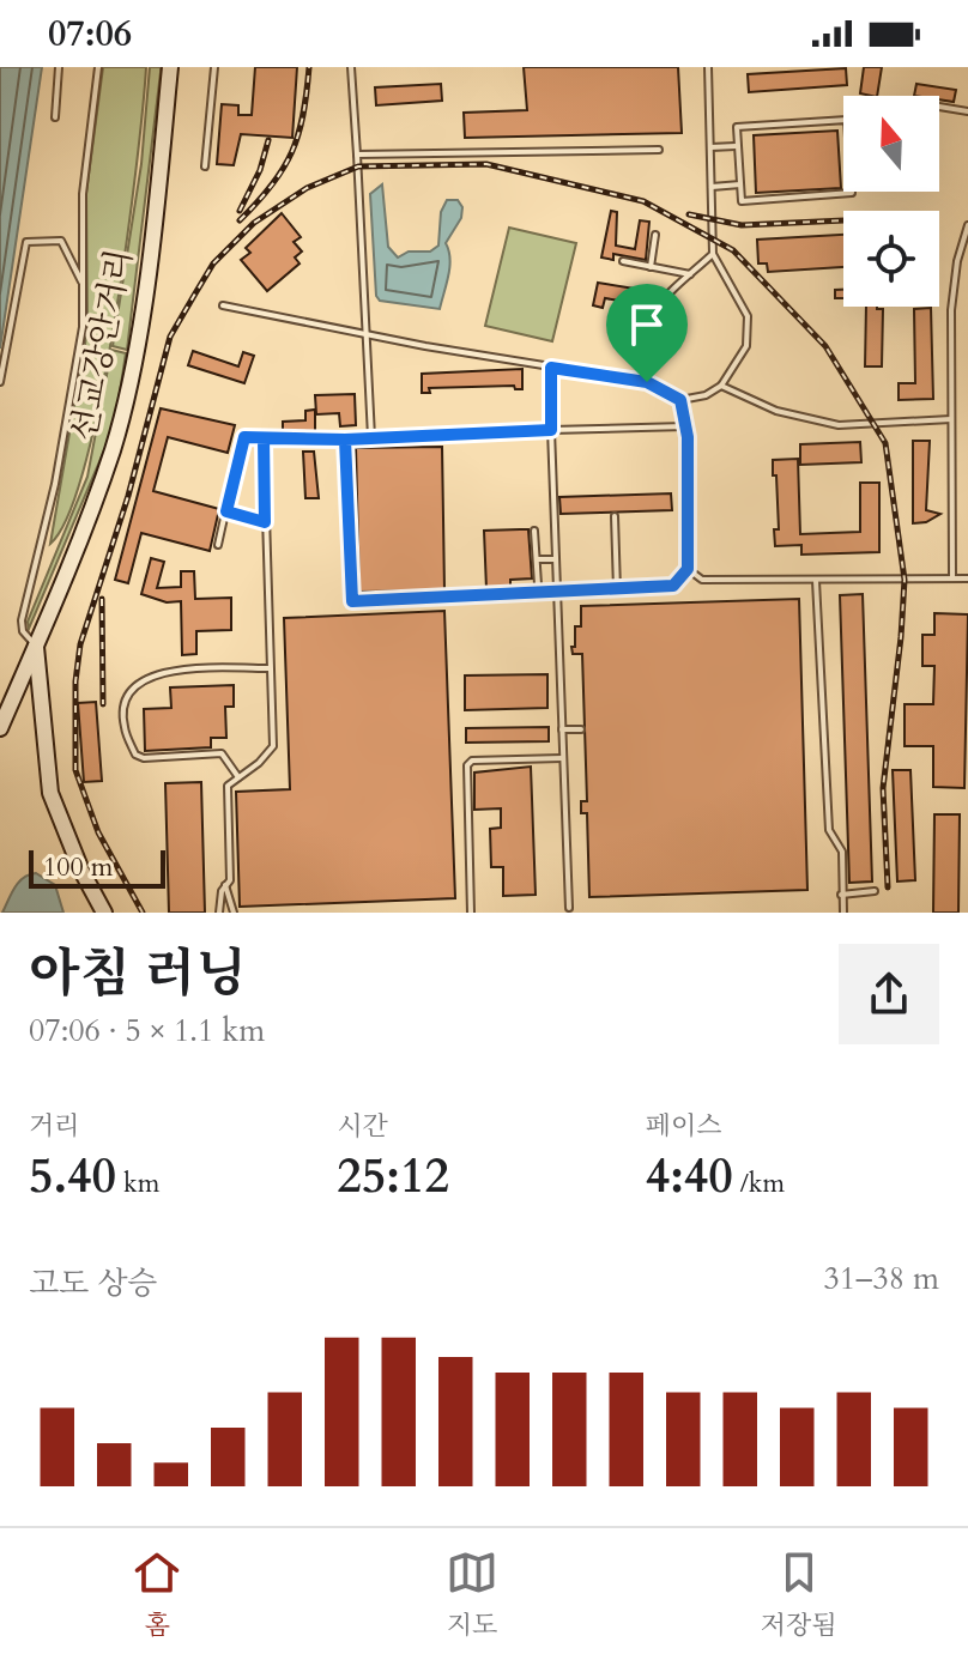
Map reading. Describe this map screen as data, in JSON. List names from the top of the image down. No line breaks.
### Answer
{"streets":{"main road":["선교강안거리"]},"scale_bar":"100 m","north":"top","page":{"status":"07:06","scale":"100 m","heading":["아침 러닝","07:06 · 5 × 1.1 km"],"stats":[["거리","5.40 km"],["시간","25:12"],["페이스","4:40 /km"]],"chart":["고도 상승","31–38 m"],"tabs":["홈","지도","저장됨"]}}
